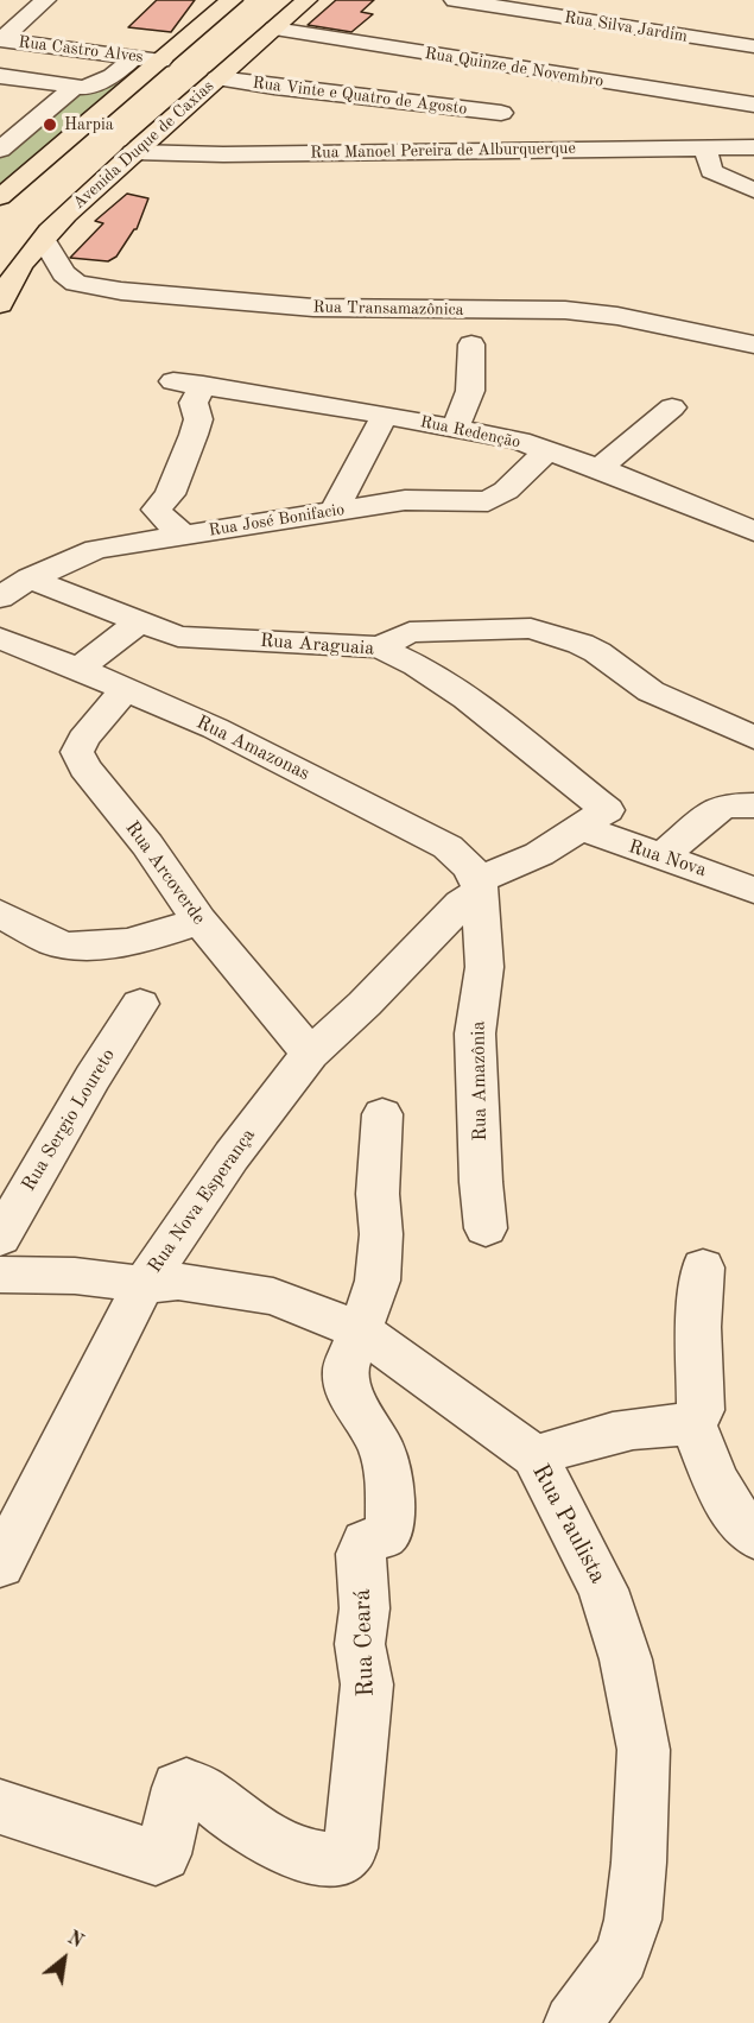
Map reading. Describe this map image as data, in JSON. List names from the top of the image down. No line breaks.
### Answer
{"streets":{"highway":["Avenida Duque de Caxias"],"street":["Rua Silva Jardim","Rua Castro Alves","Rua Quinze de Novembro","Rua Vinte e Quatro de Agosto","Rua Manoel Pereira de Alburquerque","Rua Transamazônica","Rua Redenção","Rua José Bonifacio","Rua Araguaia","Rua Amazonas","Rua Nova","Rua Arcoverde","Rua Amazônia","Rua Sergio Loureto","Rua Nova Esperança","Rua Paulista","Rua Ceará"]},"crossings":[["Rua Quinze de Novembro","Avenida Duque de Caxias"],["Rua Vinte e Quatro de Agosto","Avenida Duque de Caxias"],["Avenida Duque de Caxias","Rua Manoel Pereira de Alburquerque"],["Avenida Duque de Caxias","Rua Transamazônica"],["Rua Redenção","Rua José Bonifacio"],["Rua José Bonifacio","Rua Araguaia"],["Rua Araguaia","Rua Nova"],["Rua Araguaia","Rua Nova Esperança"],["Rua Amazonas","Rua Arcoverde"],["Rua Amazonas","Rua Amazônia"],["Rua Amazonas","Rua Nova Esperança"],["Rua Nova","Rua Nova Esperança"],["Rua Arcoverde","Rua Nova Esperança"],["Rua Amazônia","Rua Nova Esperança"],["Rua Nova Esperança","Rua Paulista"],["Rua Paulista","Rua Ceará"]],"places":["Harpia"],"north":"top right"}
